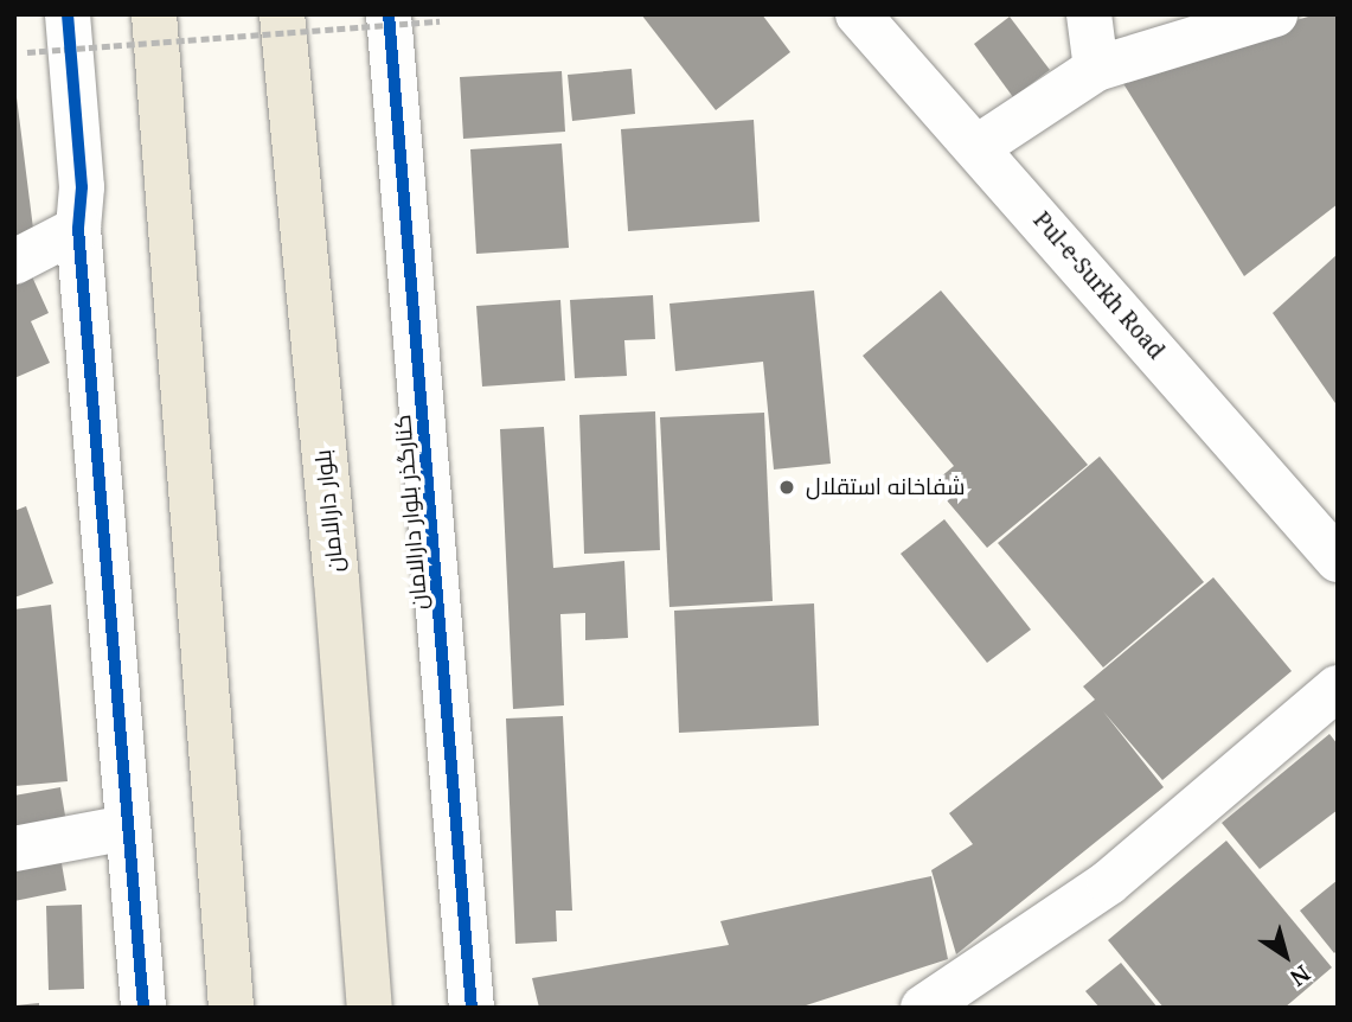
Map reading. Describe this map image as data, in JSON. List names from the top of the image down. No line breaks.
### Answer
{"streets":{"main road":["بلوار دارالامان"],"street":["Pul-e-Surkh Road","کنارگذر بلوار دارالامان"]},"places":["شفاخانه استقلال"],"north":"bottom right"}
